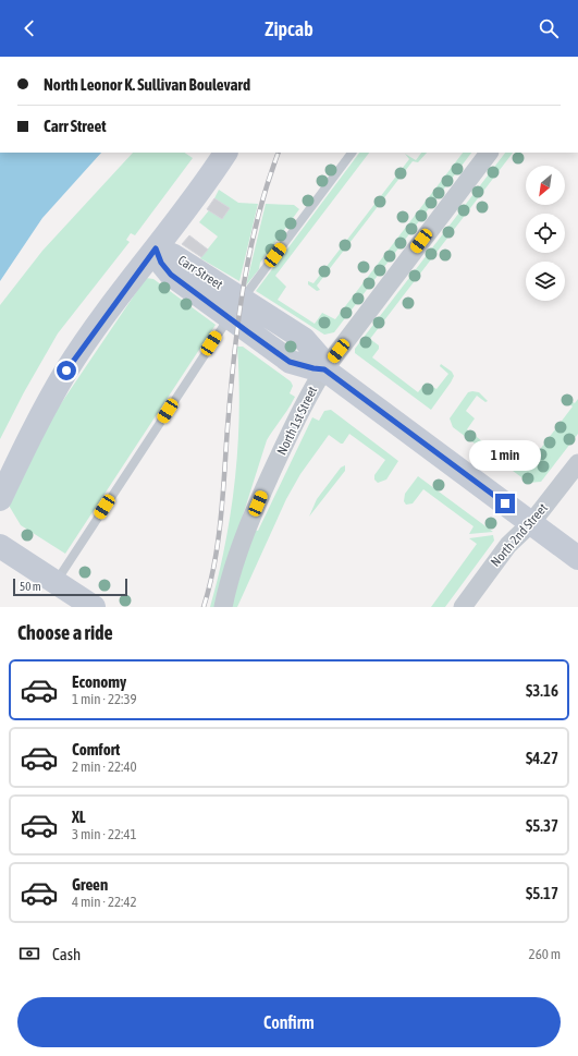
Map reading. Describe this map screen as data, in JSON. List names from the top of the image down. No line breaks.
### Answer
{"streets":{"street":["Carr Street","North 1st Street","North 2nd Street"]},"crossings":[["Carr Street","North 1st Street"],["Carr Street","North 2nd Street"]],"scale_bar":"50 m","north":"bottom left","page":{"header":"Zipcab","banner":["North Leonor K. Sullivan Boulevard","Carr Street"],"bubble":"1 min","scale":"50 m","heading":"Choose a ride","list":[{"name":"Economy","note":"1 min · 22:39","value":"$3.16"},{"name":"Comfort","note":"2 min · 22:40","value":"$4.27"},{"name":"XL","note":"3 min · 22:41","value":"$5.37"},{"name":"Green","note":"4 min · 22:42","value":"$5.17"}],"pay":["Cash","260 m"],"buttons":"Confirm"}}
